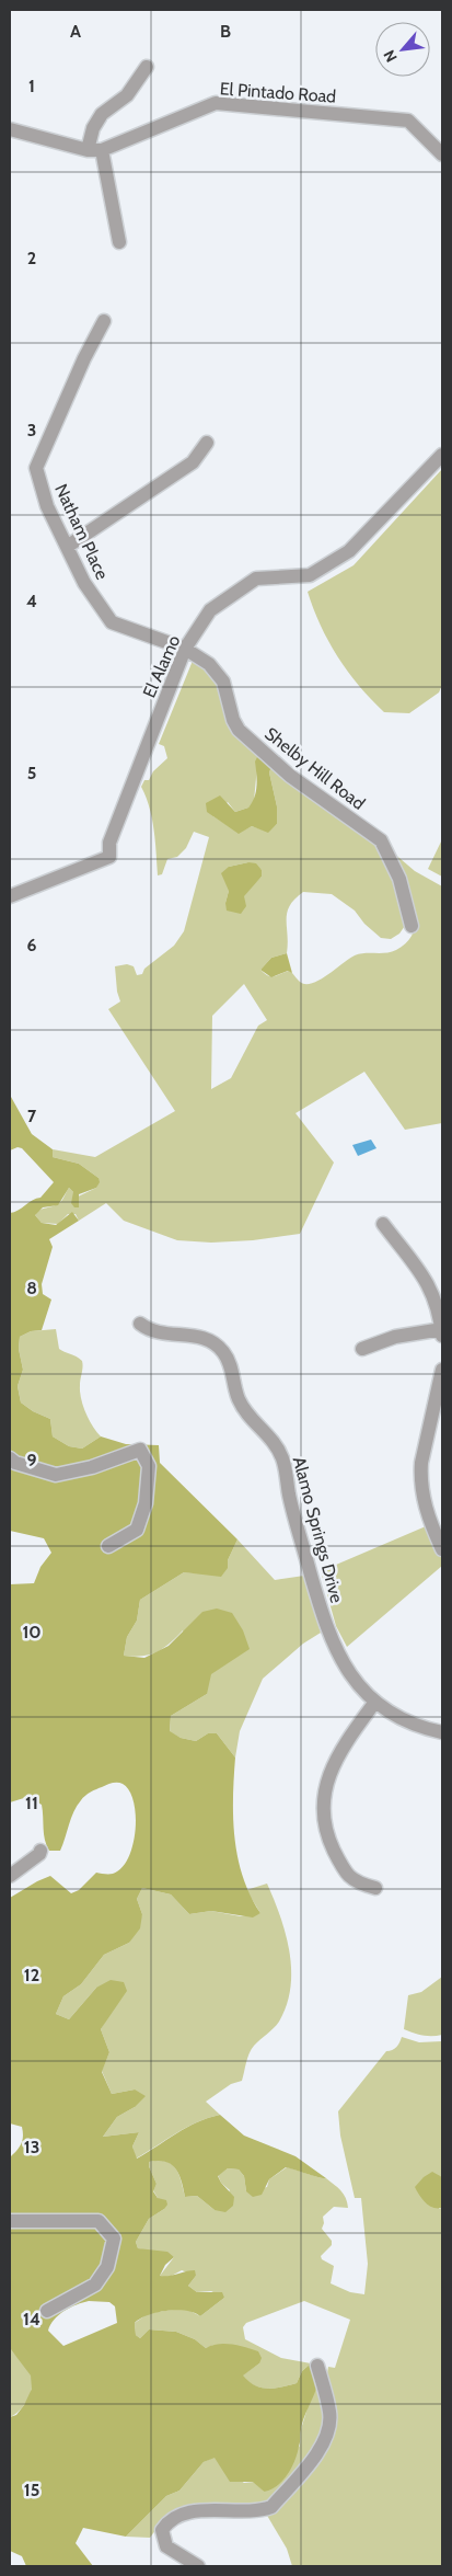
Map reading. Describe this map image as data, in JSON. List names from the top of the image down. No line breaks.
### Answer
{"streets":{"street":["El Pintado Road","Natham Place","El Alamo","Shelby Hill Road","Alamo Springs Drive"]},"crossings":[["Natham Place","El Alamo"],["Natham Place","Shelby Hill Road"],["El Alamo","Shelby Hill Road"]],"north":"bottom left","grid":{"columns":["A","B"],"rows":["1","2","3","4","5","6","7","8","9","10","11","12","13","14","15"]}}
